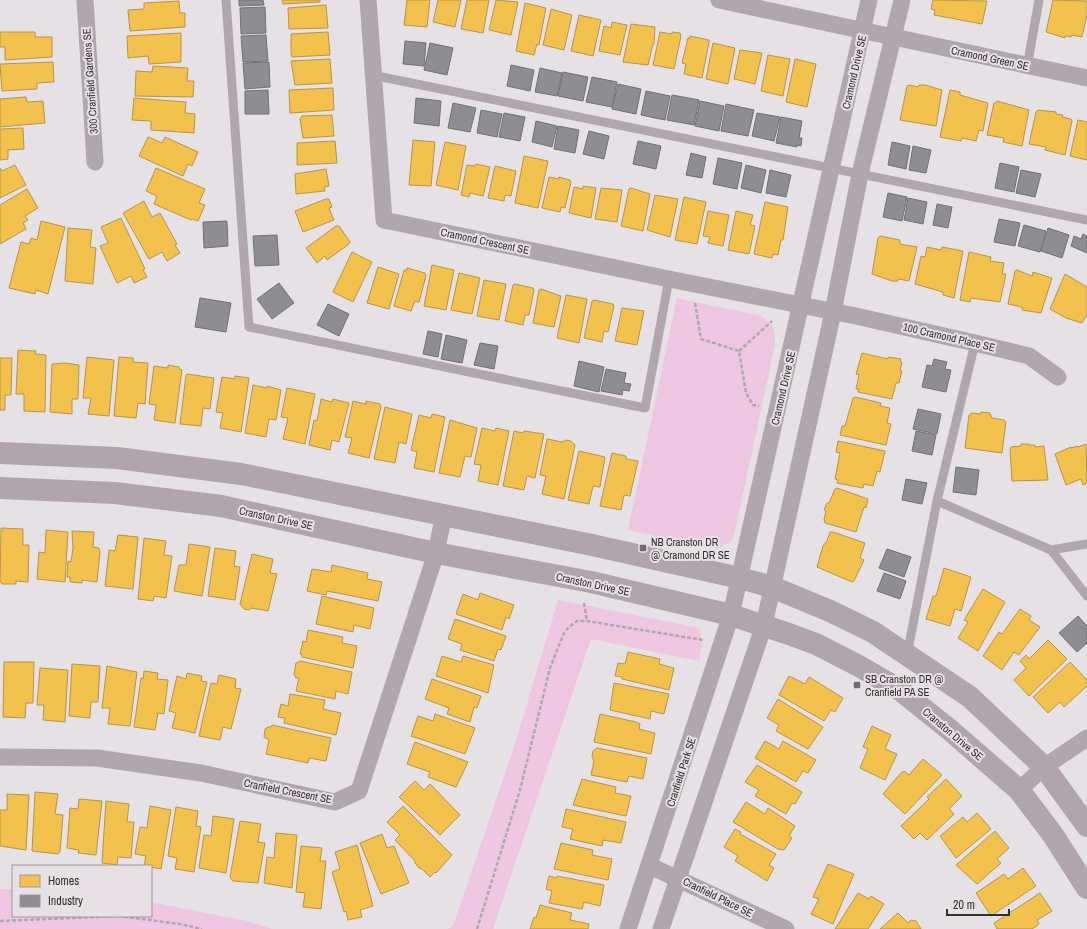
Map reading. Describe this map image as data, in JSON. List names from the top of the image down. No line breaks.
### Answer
{"streets":{"street":["Cramond Green SE","Cramond Drive SE","300 Cranfield Gardens SE","Cramond Crescent SE","100 Cramond Place SE","Cranston Drive SE","Cranfield Park SE","Cranfield Crescent SE","Cranfield Place SE"]},"crossings":[["Cramond Green SE","Cramond Drive SE"],["Cramond Drive SE","Cramond Crescent SE"],["Cramond Drive SE","100 Cramond Place SE"],["Cramond Drive SE","Cranston Drive SE"],["Cramond Drive SE","Cranfield Park SE"],["Cramond Crescent SE","100 Cramond Place SE"],["Cranston Drive SE","Cranfield Park SE"],["Cranston Drive SE","Cranfield Crescent SE"],["Cranfield Park SE","Cranfield Place SE"]],"places":{"transit":["NB Cranston DR @ Cramond DR SE","SB Cranston DR @ Cranfield PA SE"]},"legend":["Homes","Industry"],"scale_bar":"20 m"}
